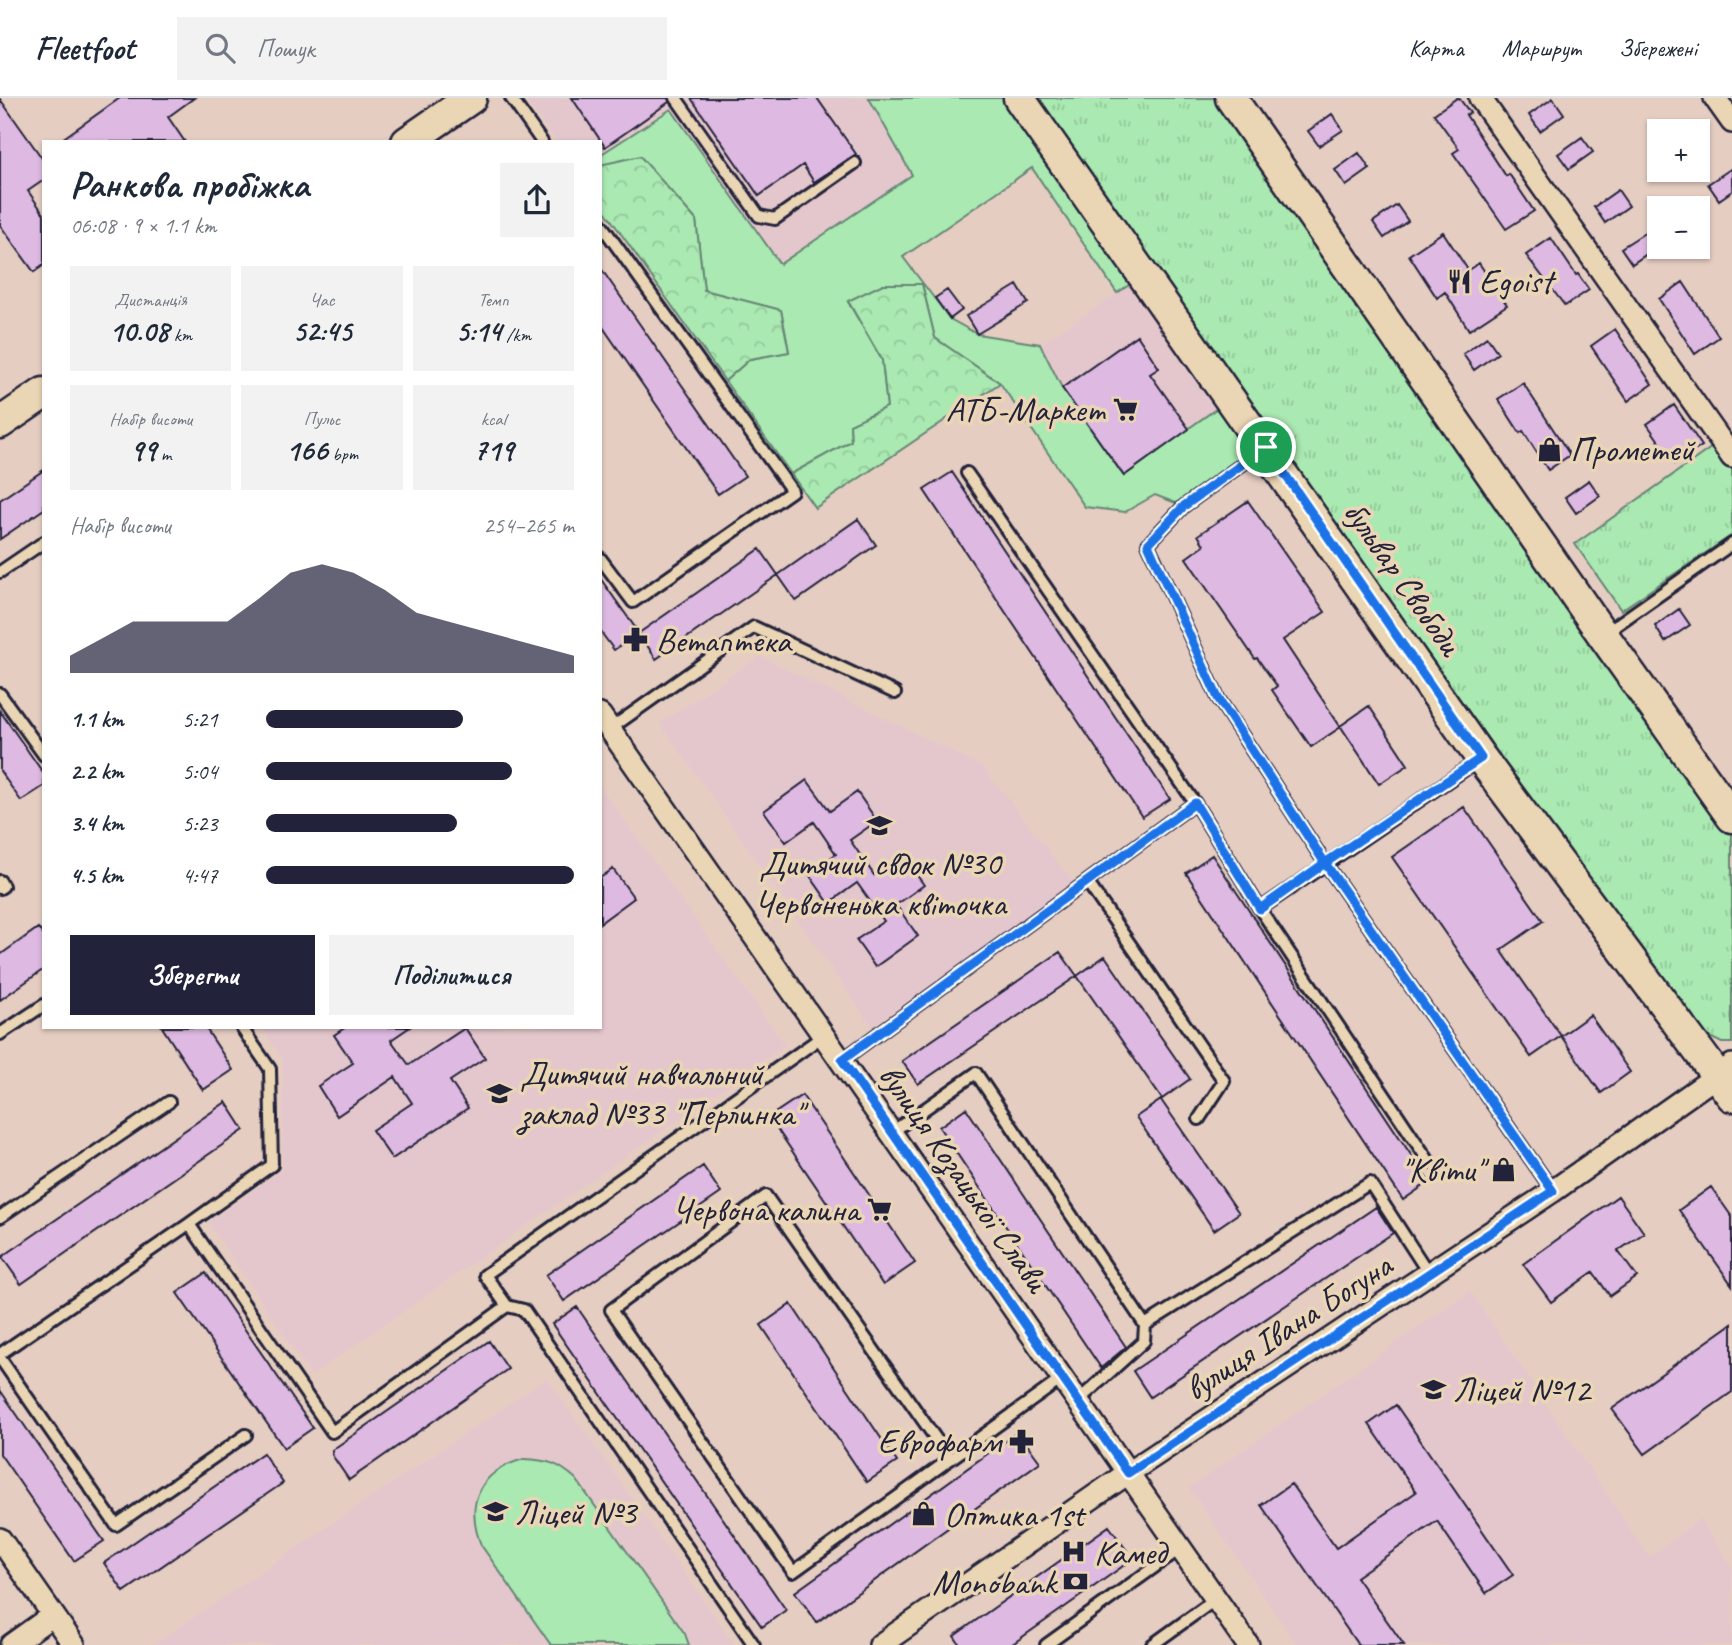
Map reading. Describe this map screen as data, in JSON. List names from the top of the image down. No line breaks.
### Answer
{"streets":{"street":["бульвар Свободи","вулиця Козацької Слави","вулиця Івана Богуна"]},"crossings":[["бульвар Свободи","вулиця Івана Богуна"],["вулиця Козацької Слави","вулиця Івана Богуна"]],"places":{"restaurant":["Egoist"],"supermarket":["АТБ-Маркет","Червона калина"],"shop":["Прометей","\"Квіти\"","Оптика 1st"],"pharmacy":["Ветаптека","Еврофарм"],"school or university":["Дитячий свдок №30 Червоненька квіточка","Дитячий навчальний заклад №33 \"Перлинка\"","Ліцей №12","Ліцей №3"],"hospital":["Камед"],"bank":["Monobank"]},"page":{"header":"Fleetfoot","search":"Пошук","nav":["Карта","Маршрут","Збережені"],"map_buttons":["+","−"],"heading":["Ранкова пробіжка","06:08 · 9 × 1.1 km"],"stats":[["Дистанція","10.08 km"],["Час","52:45"],["Темп","5:14 /km"],["Набір висоти","99 m"],["Пульс","166 bpm"],["kcal","719"]],"chart":["Набір висоти","254–265 m"],"list":[{"name":"1.1 km","note":"5:21"},{"name":"2.2 km","note":"5:04"},{"name":"3.4 km","note":"5:23"},{"name":"4.5 km","note":"4:47"}],"buttons":["Зберегти","Поділитися"]}}
